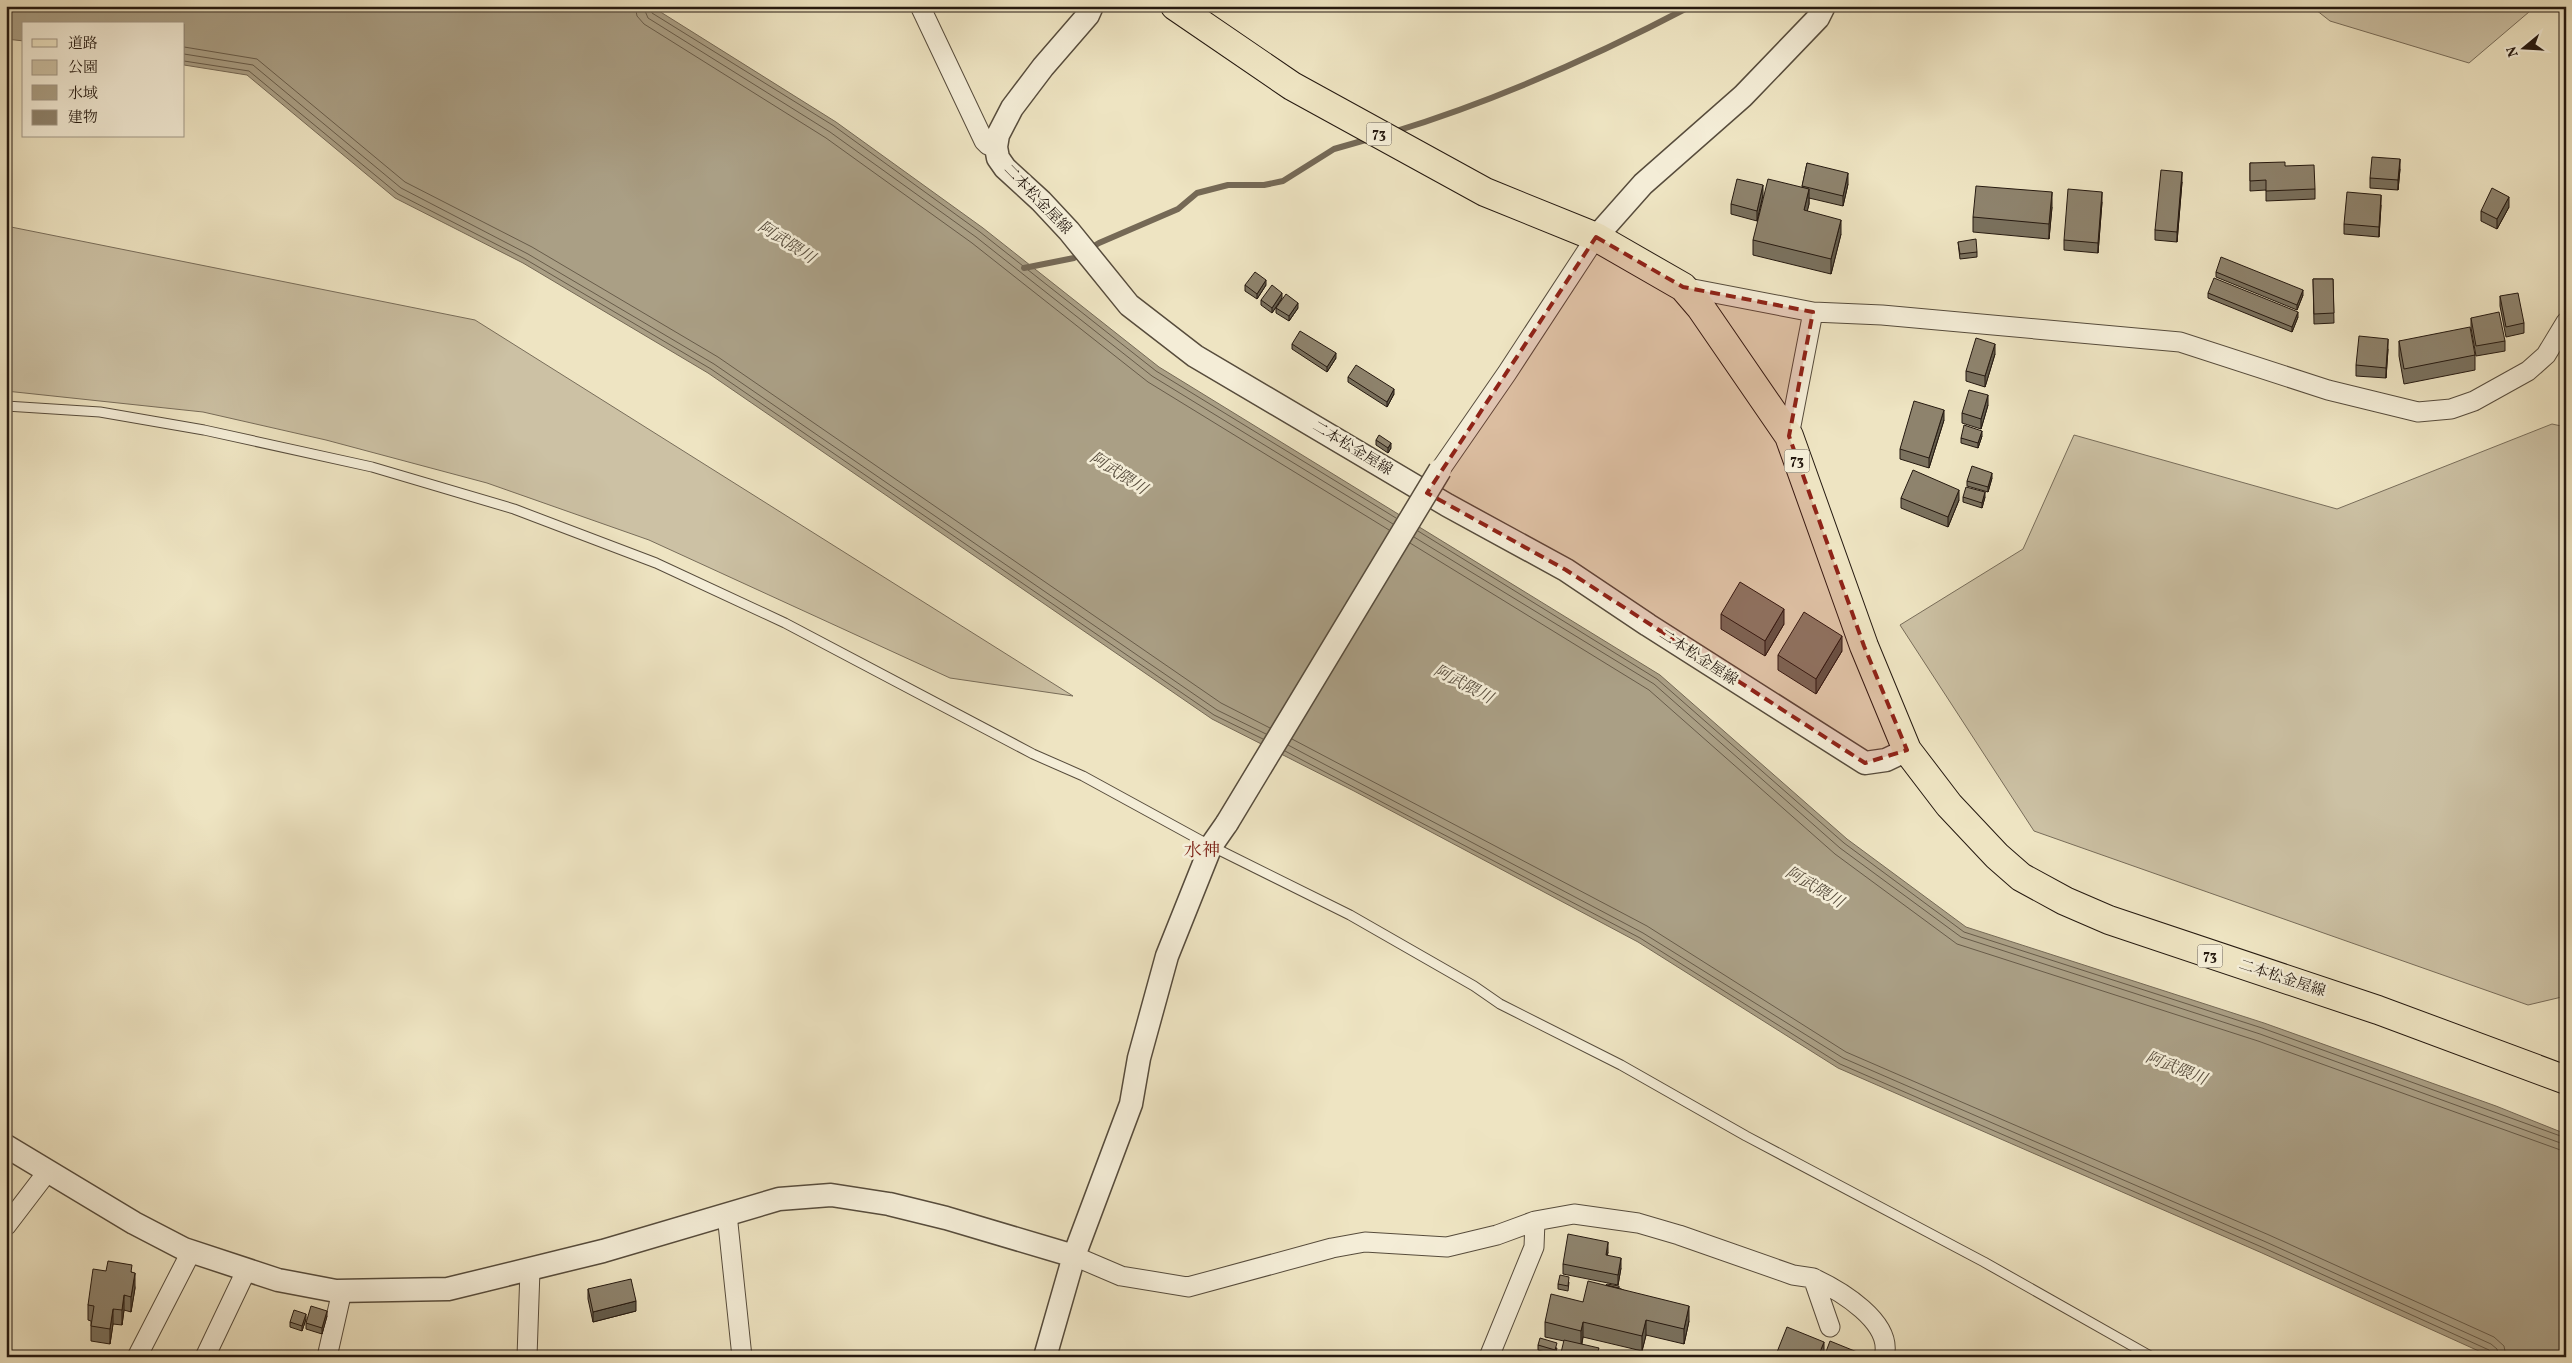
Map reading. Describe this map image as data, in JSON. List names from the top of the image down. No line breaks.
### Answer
{"streets":{"main road":["73","二本松金屋線"]},"districts":["水神"],"water":["阿武隈川"],"legend":["道路","公園","水域","建物"],"north":"left"}
